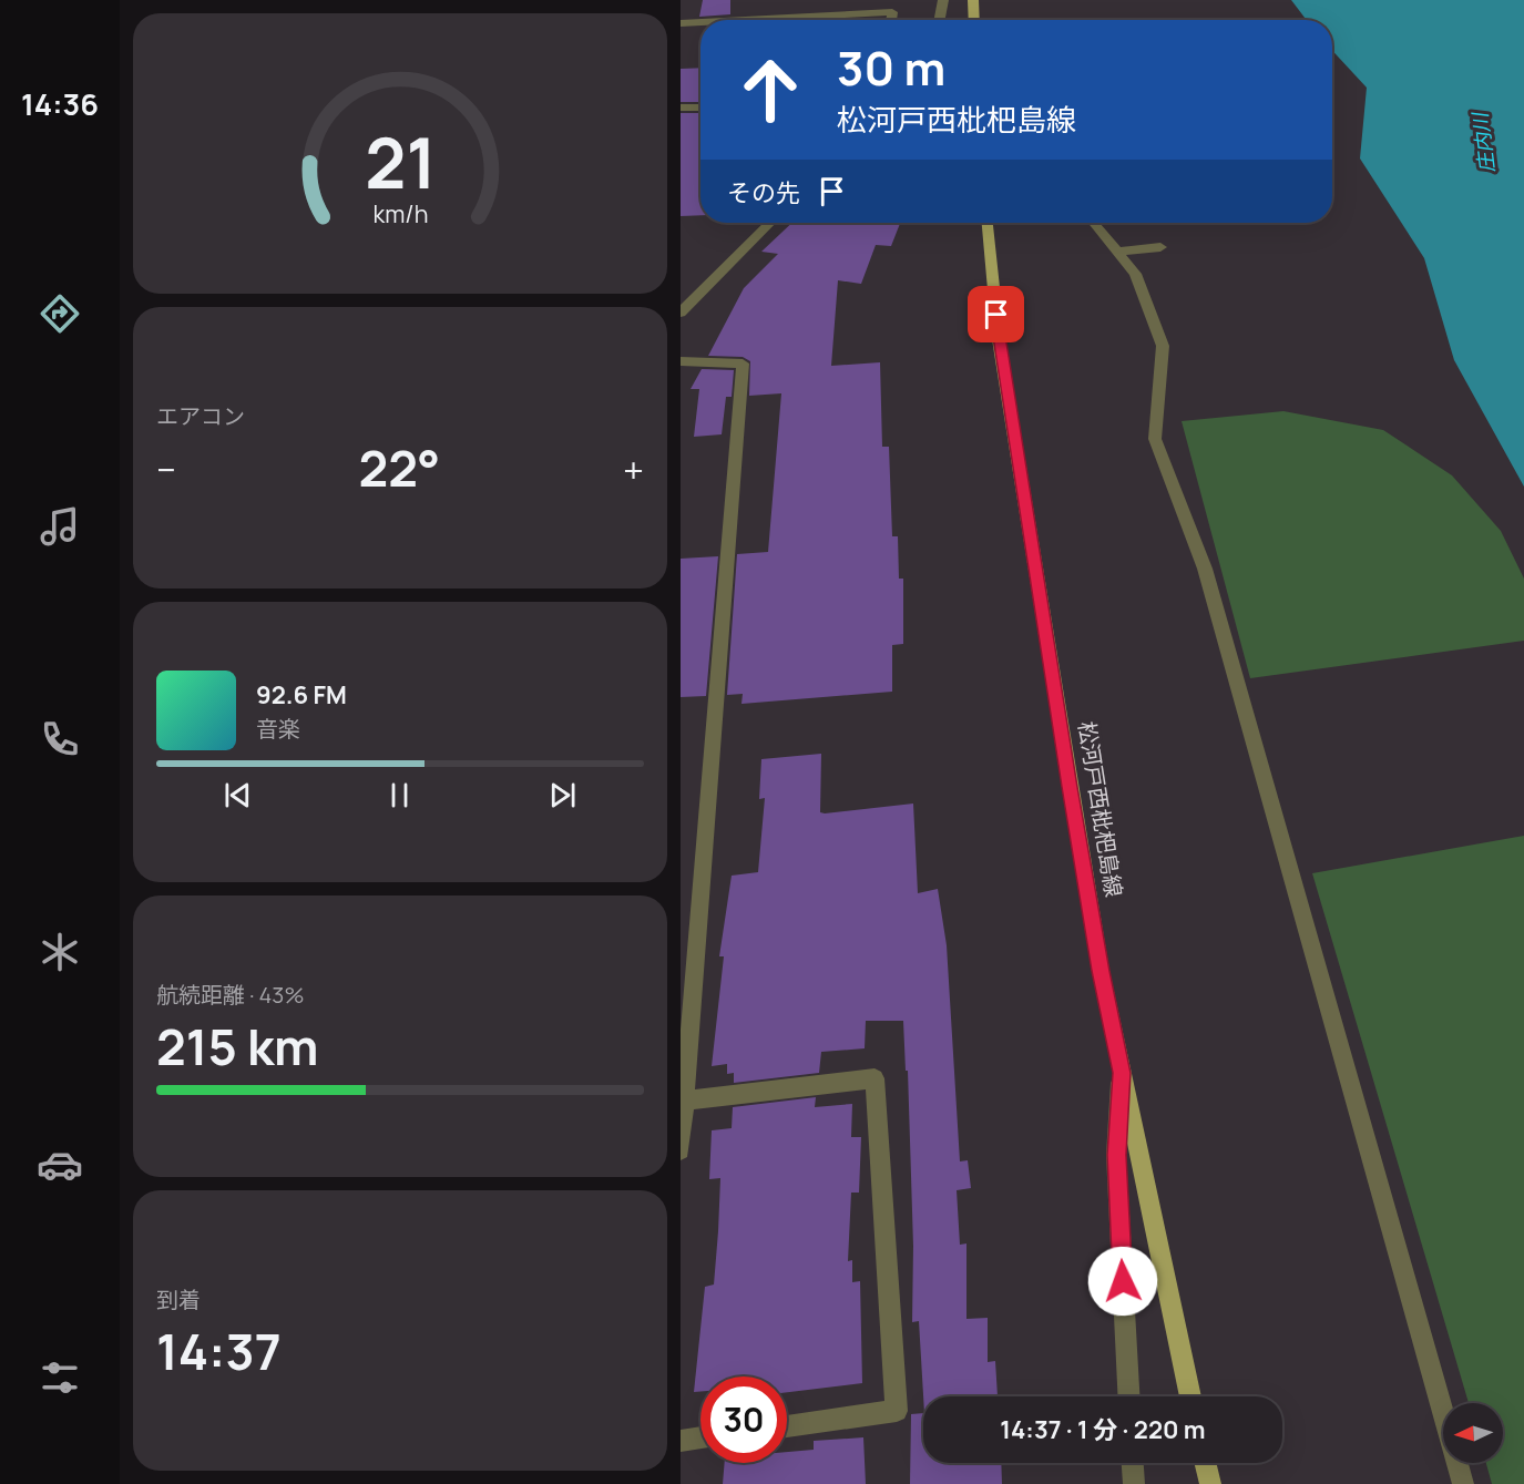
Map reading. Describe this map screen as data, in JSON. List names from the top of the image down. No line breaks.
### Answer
{"streets":{"main road":["松河戸西枇杷島線"]},"water":["庄内川"],"north":"left","page":{"tabs":"14:36","turn":["30 m","松河戸西枇杷島線"],"then":"その先","tile":["エアコン",["航続距離 · 43%","215 km"],["到着","14:37"]],"heat":["−","22°","+"],"song":["92.6 FM","音楽"],"limit":"30","trip":"14:37 · 1 分 · 220 m","gauge":["21","km/h"]}}
